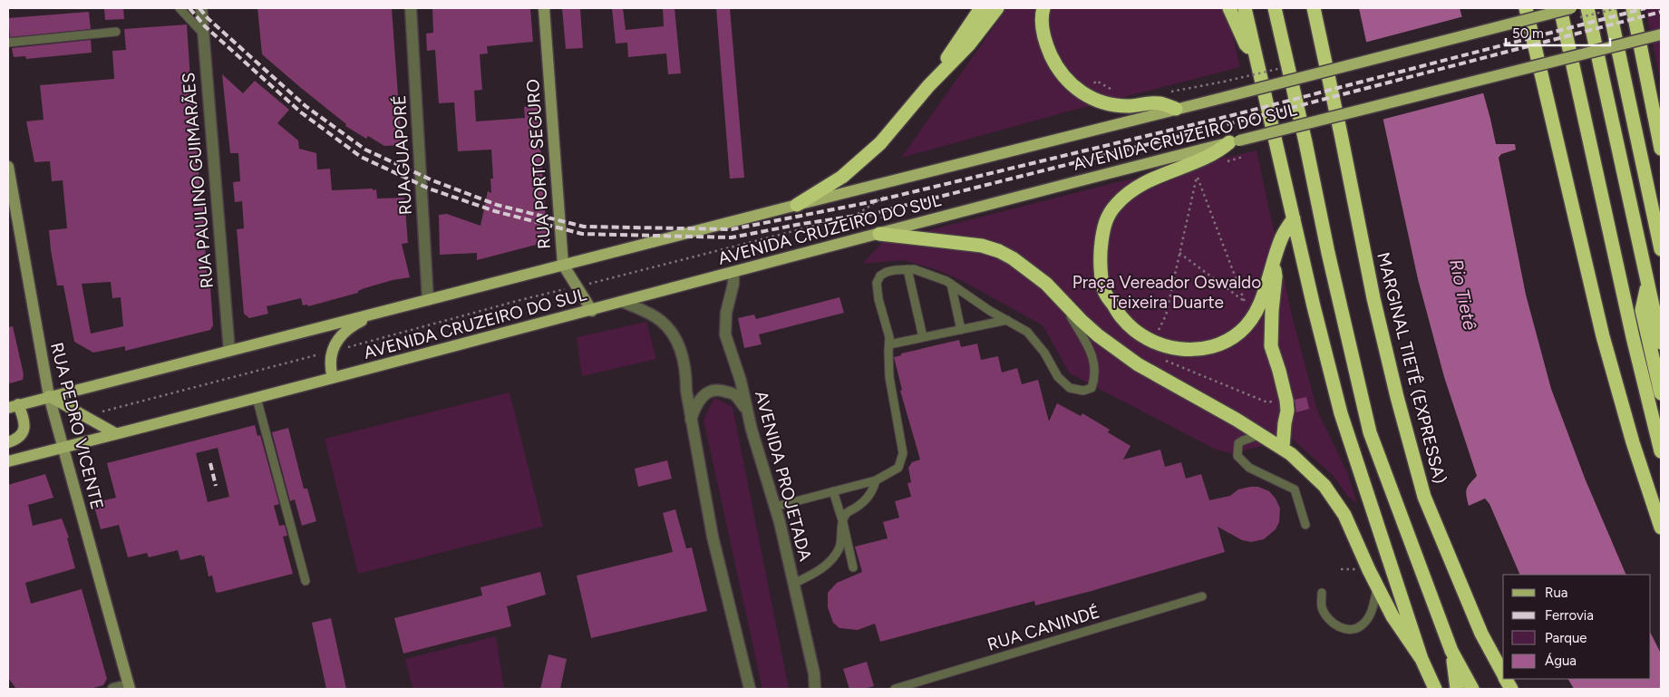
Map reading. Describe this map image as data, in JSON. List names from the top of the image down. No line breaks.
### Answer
{"streets":{"highway":["MARGINAL TIETÊ (EXPRESSA)"],"main road":["AVENIDA CRUZEIRO DO SUL"],"street":["RUA GUAPORÉ","RUA PORTO SEGURO","RUA PAULINO GUIMARÃES","RUA PEDRO VICENTE","AVENIDA PROJETADA"],"lane":["RUA CANINDÉ"]},"crossings":[["AVENIDA CRUZEIRO DO SUL","RUA GUAPORÉ"],["AVENIDA CRUZEIRO DO SUL","RUA PORTO SEGURO"],["AVENIDA CRUZEIRO DO SUL","RUA PAULINO GUIMARÃES"],["AVENIDA CRUZEIRO DO SUL","RUA PEDRO VICENTE"],["AVENIDA CRUZEIRO DO SUL","AVENIDA PROJETADA"]],"water":["Rio Tietê"],"parks":["Praça Vereador Oswaldo Teixeira Duarte"],"legend":["Rua","Ferrovia","Parque","Água"],"scale_bar":"50 m"}
